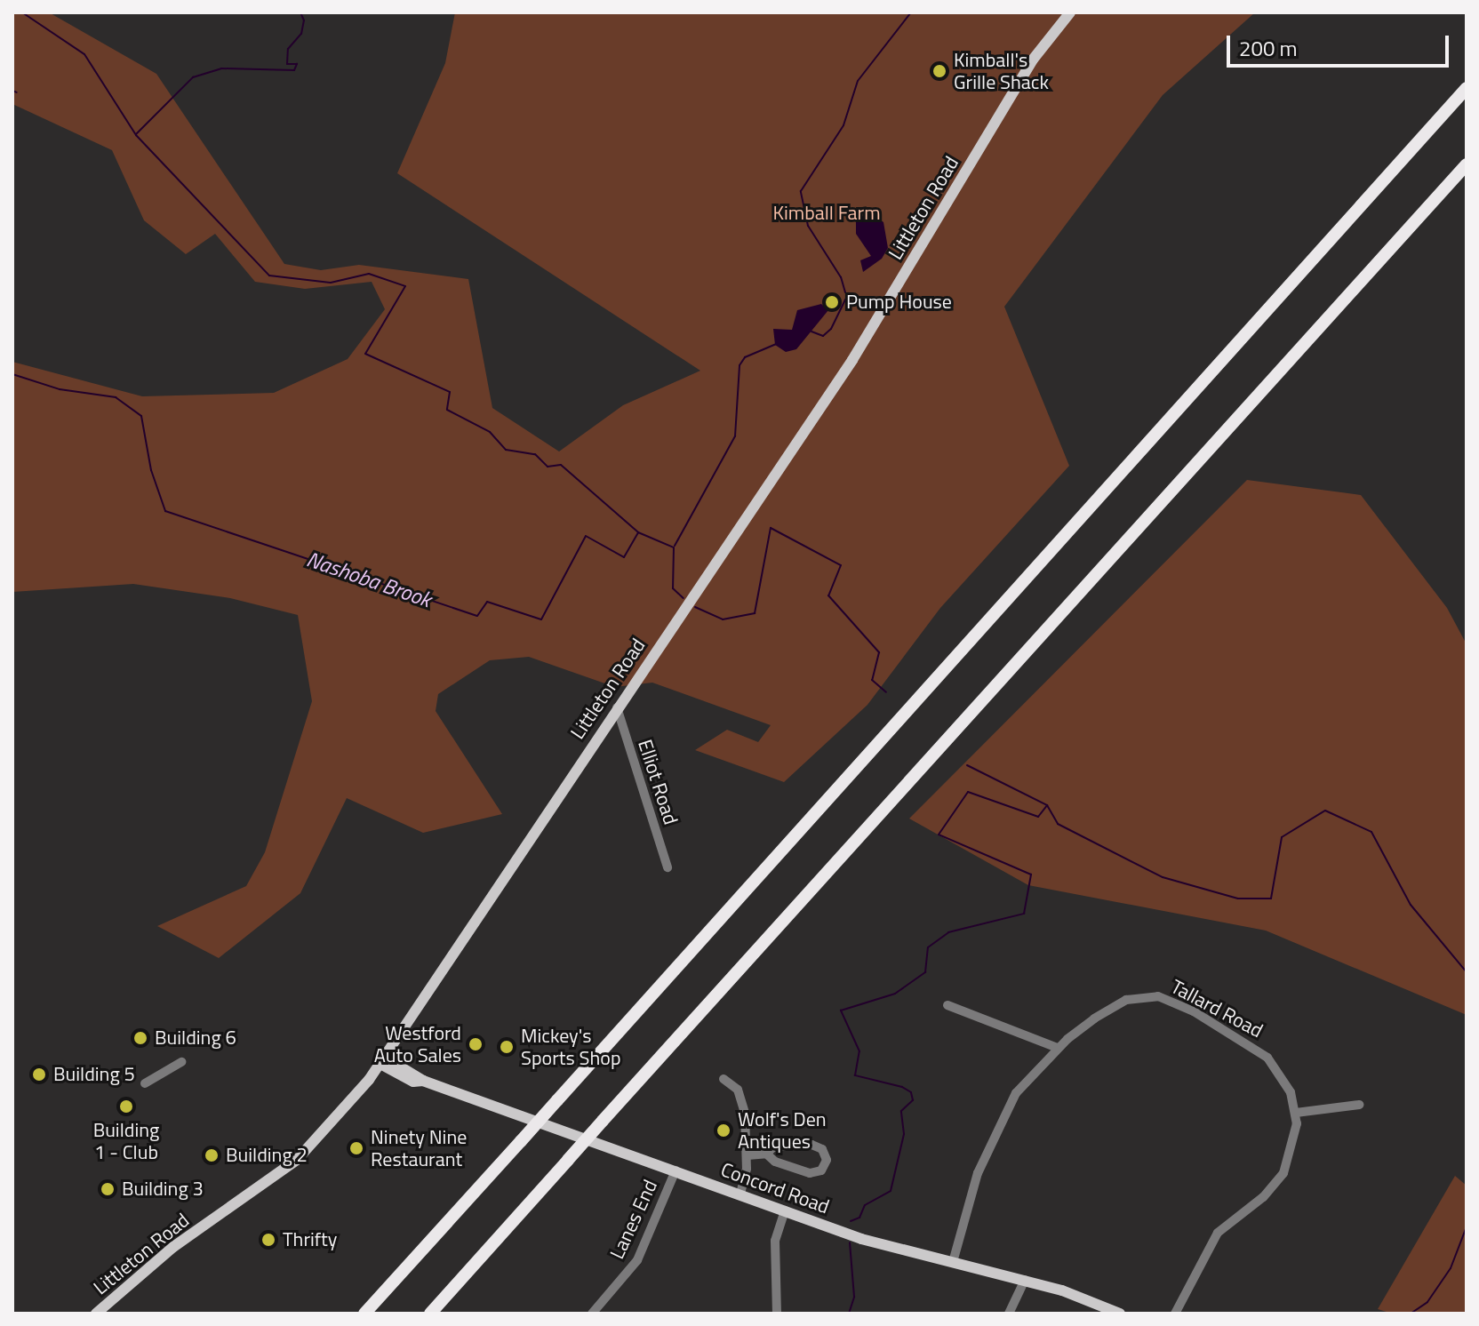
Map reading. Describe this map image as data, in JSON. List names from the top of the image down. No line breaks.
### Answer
{"streets":{"main road":["Littleton Road","Concord Road"],"street":["Elliot Road","Tallard Road","Lanes End"]},"crossings":[["Littleton Road","Elliot Road"],["Littleton Road","Concord Road"],["Tallard Road","Concord Road"],["Concord Road","Lanes End"]],"water":["Nashoba Brook"],"parks":["Kimball Farm"],"places":["Kimball's Grille Shack","Pump House","Building 6","Westford Auto Sales","Mickey's Sports Shop","Building 5","Building 1 - Club","Wolf's Den Antiques","Ninety Nine Restaurant","Building 2","Building 3","Thrifty"],"scale_bar":"200 m"}
